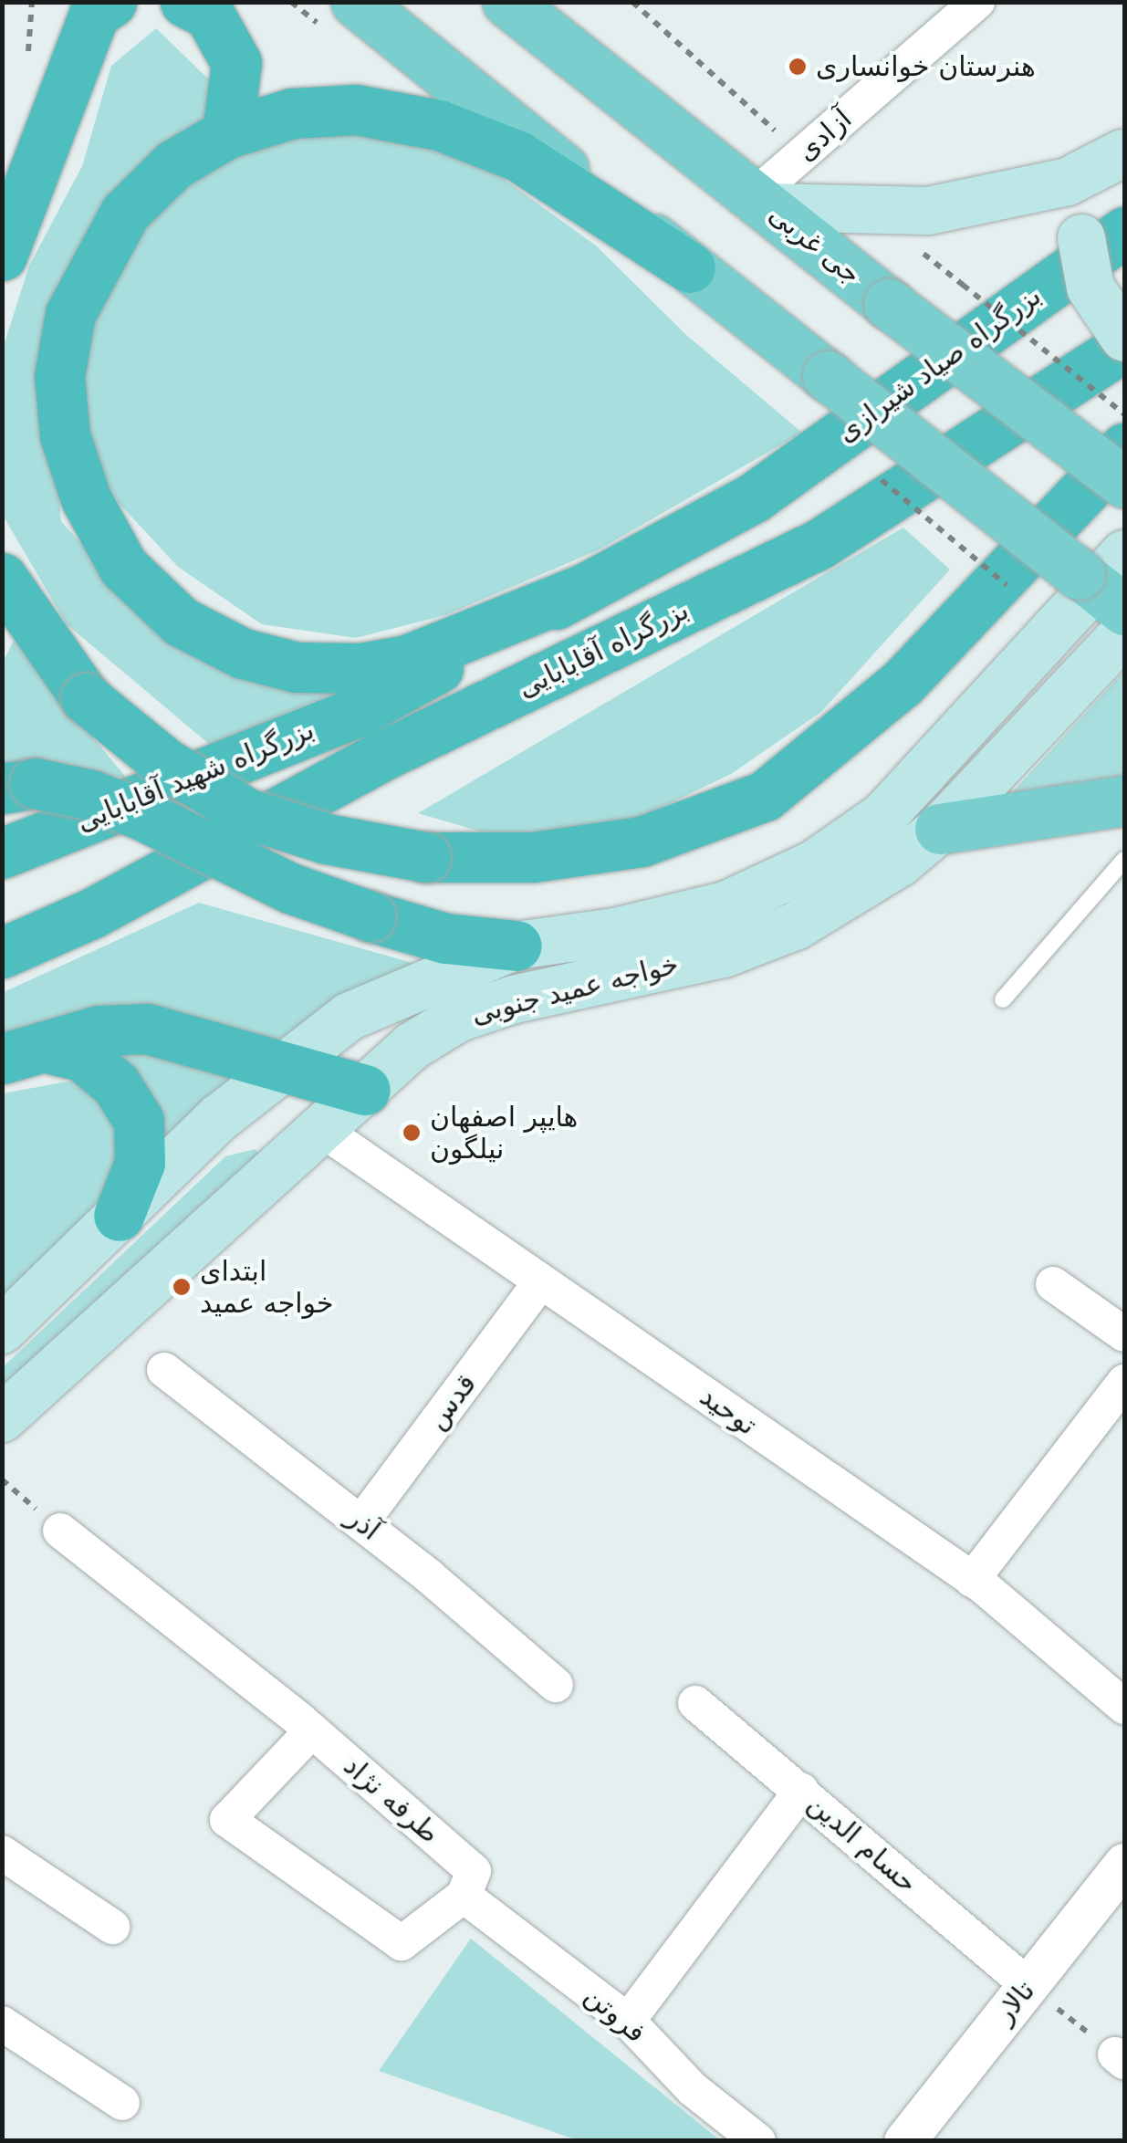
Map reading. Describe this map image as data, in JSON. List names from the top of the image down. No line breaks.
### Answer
{"streets":{"highway":["بزرگراه صیاد شیرازی","بزرگراه آقابابایی","بزرگراه شهید آقابابایی"],"main road":["جی غربی","خواجه عمید جنوبی"],"street":["آزادی","قدس","توحید","آذر","طرفه نژاد","حسام الدین","تالار","فروتن"]},"crossings":[["آزادی","جی غربی"],["بزرگراه صیاد شیرازی","بزرگراه شهید آقابابایی"],["خواجه عمید جنوبی","توحید"],["قدس","توحید"],["قدس","آذر"],["طرفه نژاد","فروتن"],["حسام الدین","تالار"]],"places":["هنرستان خوانساری","هایپر اصفهان نیلگون","ابتدای خواجه عمید"]}
